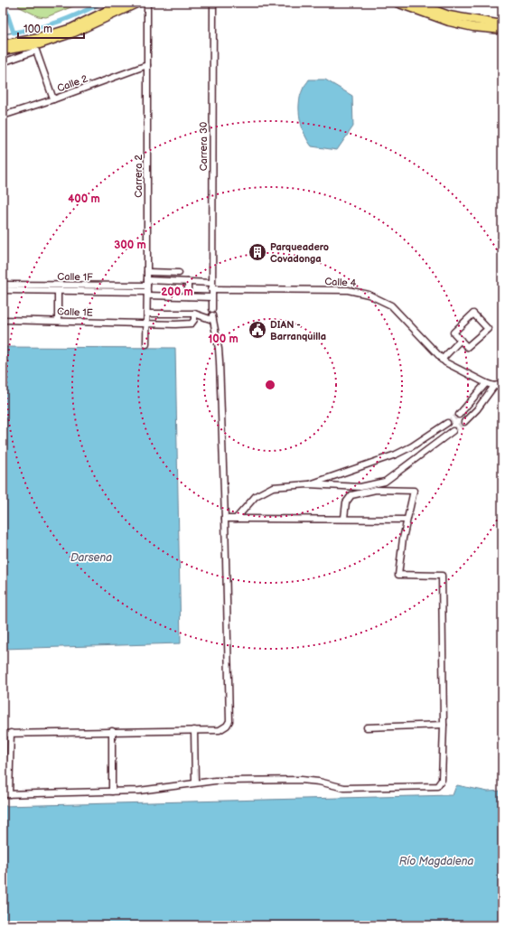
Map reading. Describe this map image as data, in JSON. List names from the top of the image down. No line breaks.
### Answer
{"streets":{"street":["Calle 2","Carrera 30","Carrera 2","Calle 1F","Calle 4","Calle 1E"]},"crossings":[["Calle 2","Carrera 2"],["Carrera 30","Calle 1F"],["Carrera 30","Calle 4"],["Carrera 2","Calle 1F"],["Carrera 2","Calle 1E"]],"water":["Darsena","Río Magdalena"],"places":{"building":["Parqueadero Covadonga"],"public building":["DIAN - Barranquilla"]},"scale_bar":"100 m","rings":["400 m","300 m","200 m","100 m"]}
